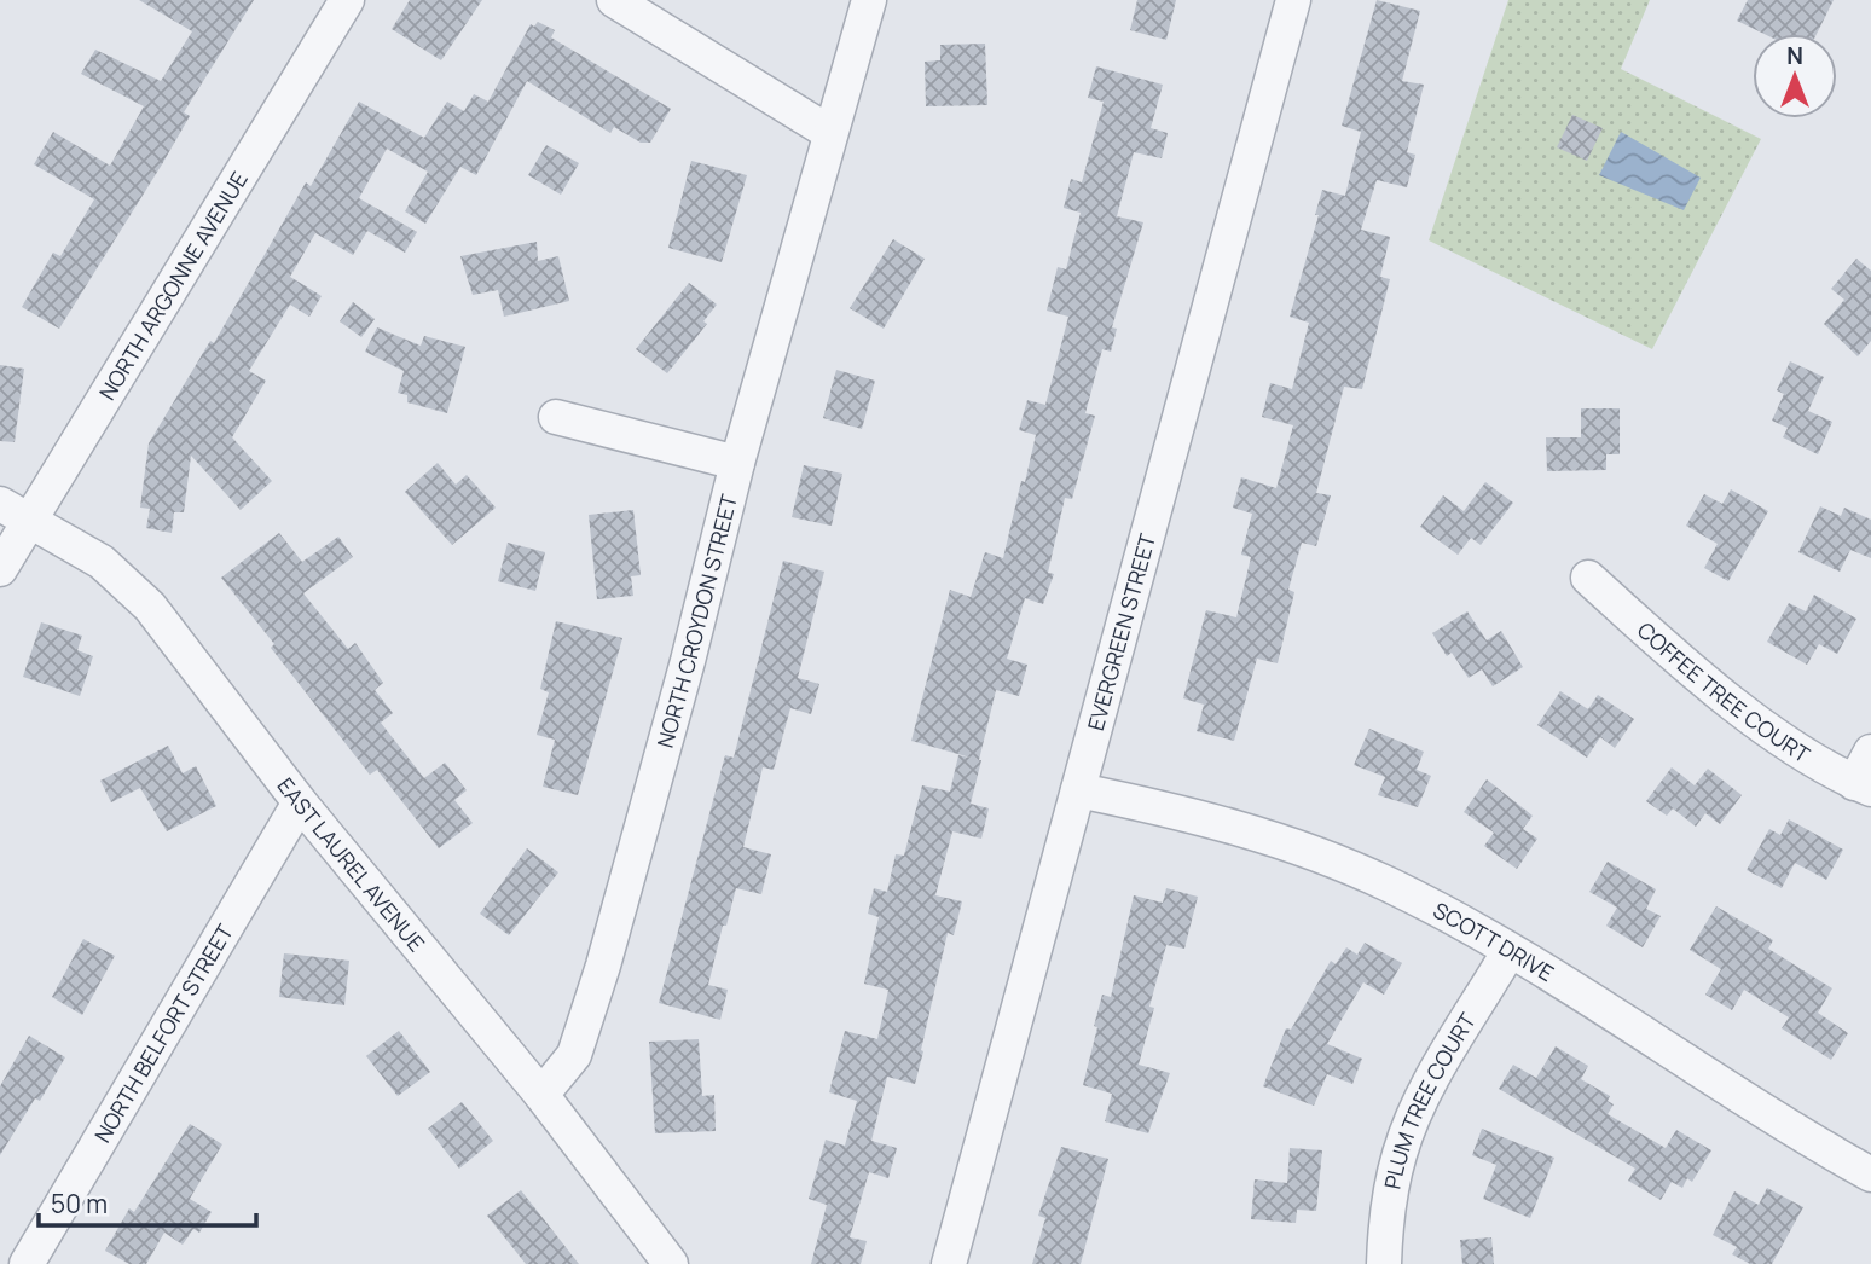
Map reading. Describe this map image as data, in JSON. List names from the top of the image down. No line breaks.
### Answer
{"streets":{"street":["NORTH ARGONNE AVENUE","NORTH CROYDON STREET","EVERGREEN STREET","COFFEE TREE COURT","EAST LAUREL AVENUE","SCOTT DRIVE","NORTH BELFORT STREET","PLUM TREE COURT"]},"crossings":[["NORTH ARGONNE AVENUE","EAST LAUREL AVENUE"],["NORTH CROYDON STREET","EAST LAUREL AVENUE"],["EVERGREEN STREET","SCOTT DRIVE"],["EAST LAUREL AVENUE","NORTH BELFORT STREET"],["SCOTT DRIVE","PLUM TREE COURT"]],"scale_bar":"50 m","north":"top"}
